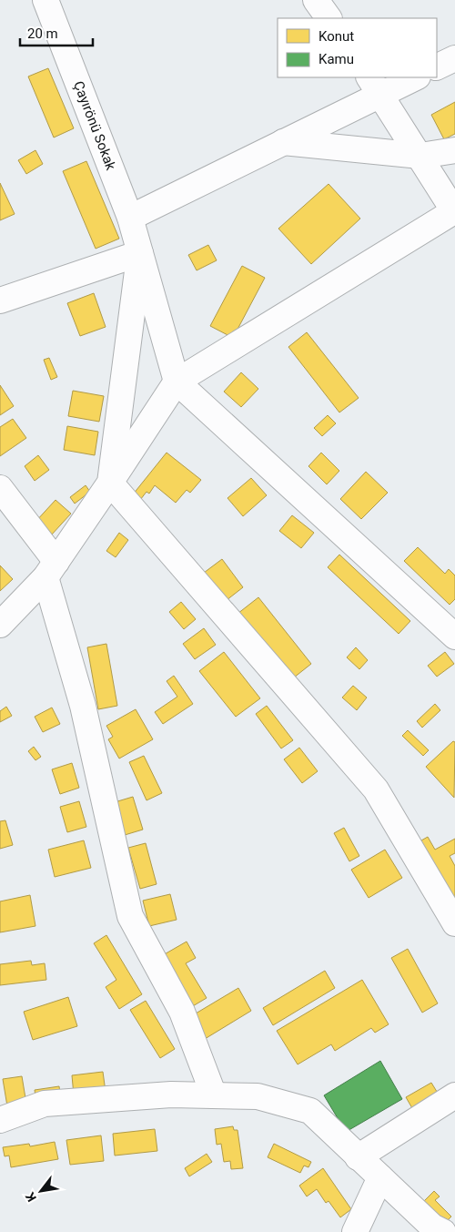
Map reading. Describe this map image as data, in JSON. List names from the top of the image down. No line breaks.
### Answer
{"streets":{"street":["Çayırönü Sokak"]},"legend":["Konut","Kamu"],"scale_bar":"20 m","north":"bottom left"}
